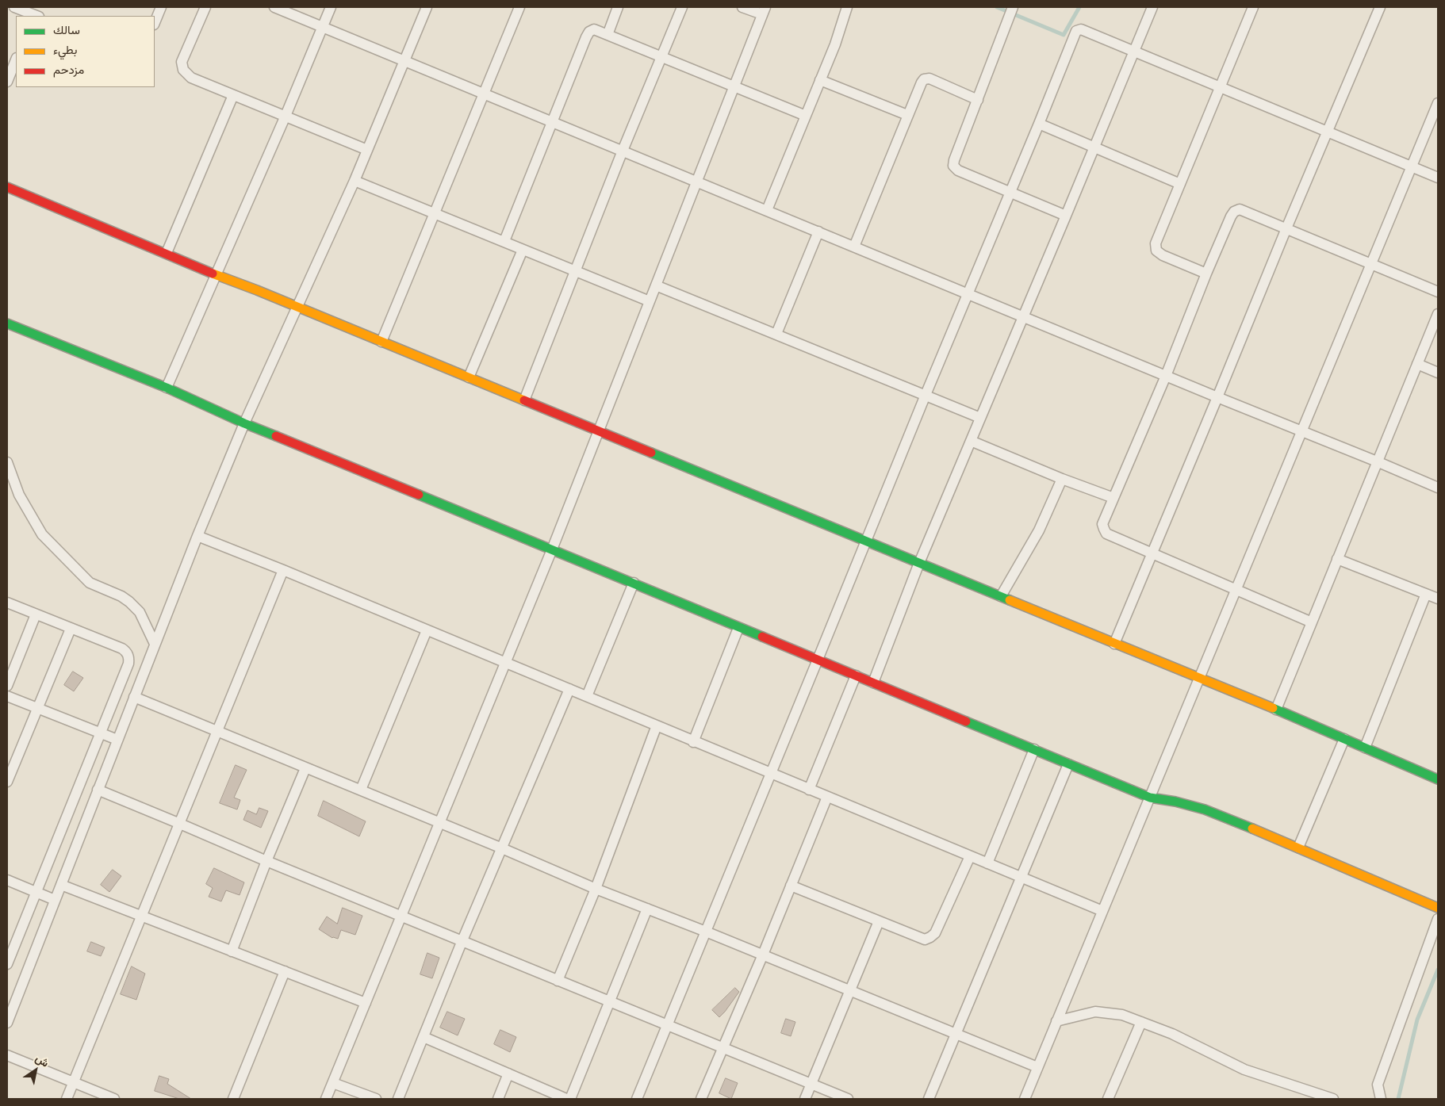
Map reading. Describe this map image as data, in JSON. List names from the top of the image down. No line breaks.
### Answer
{"legend":["سالك","بطيء","مزدحم"],"north":"top right"}
